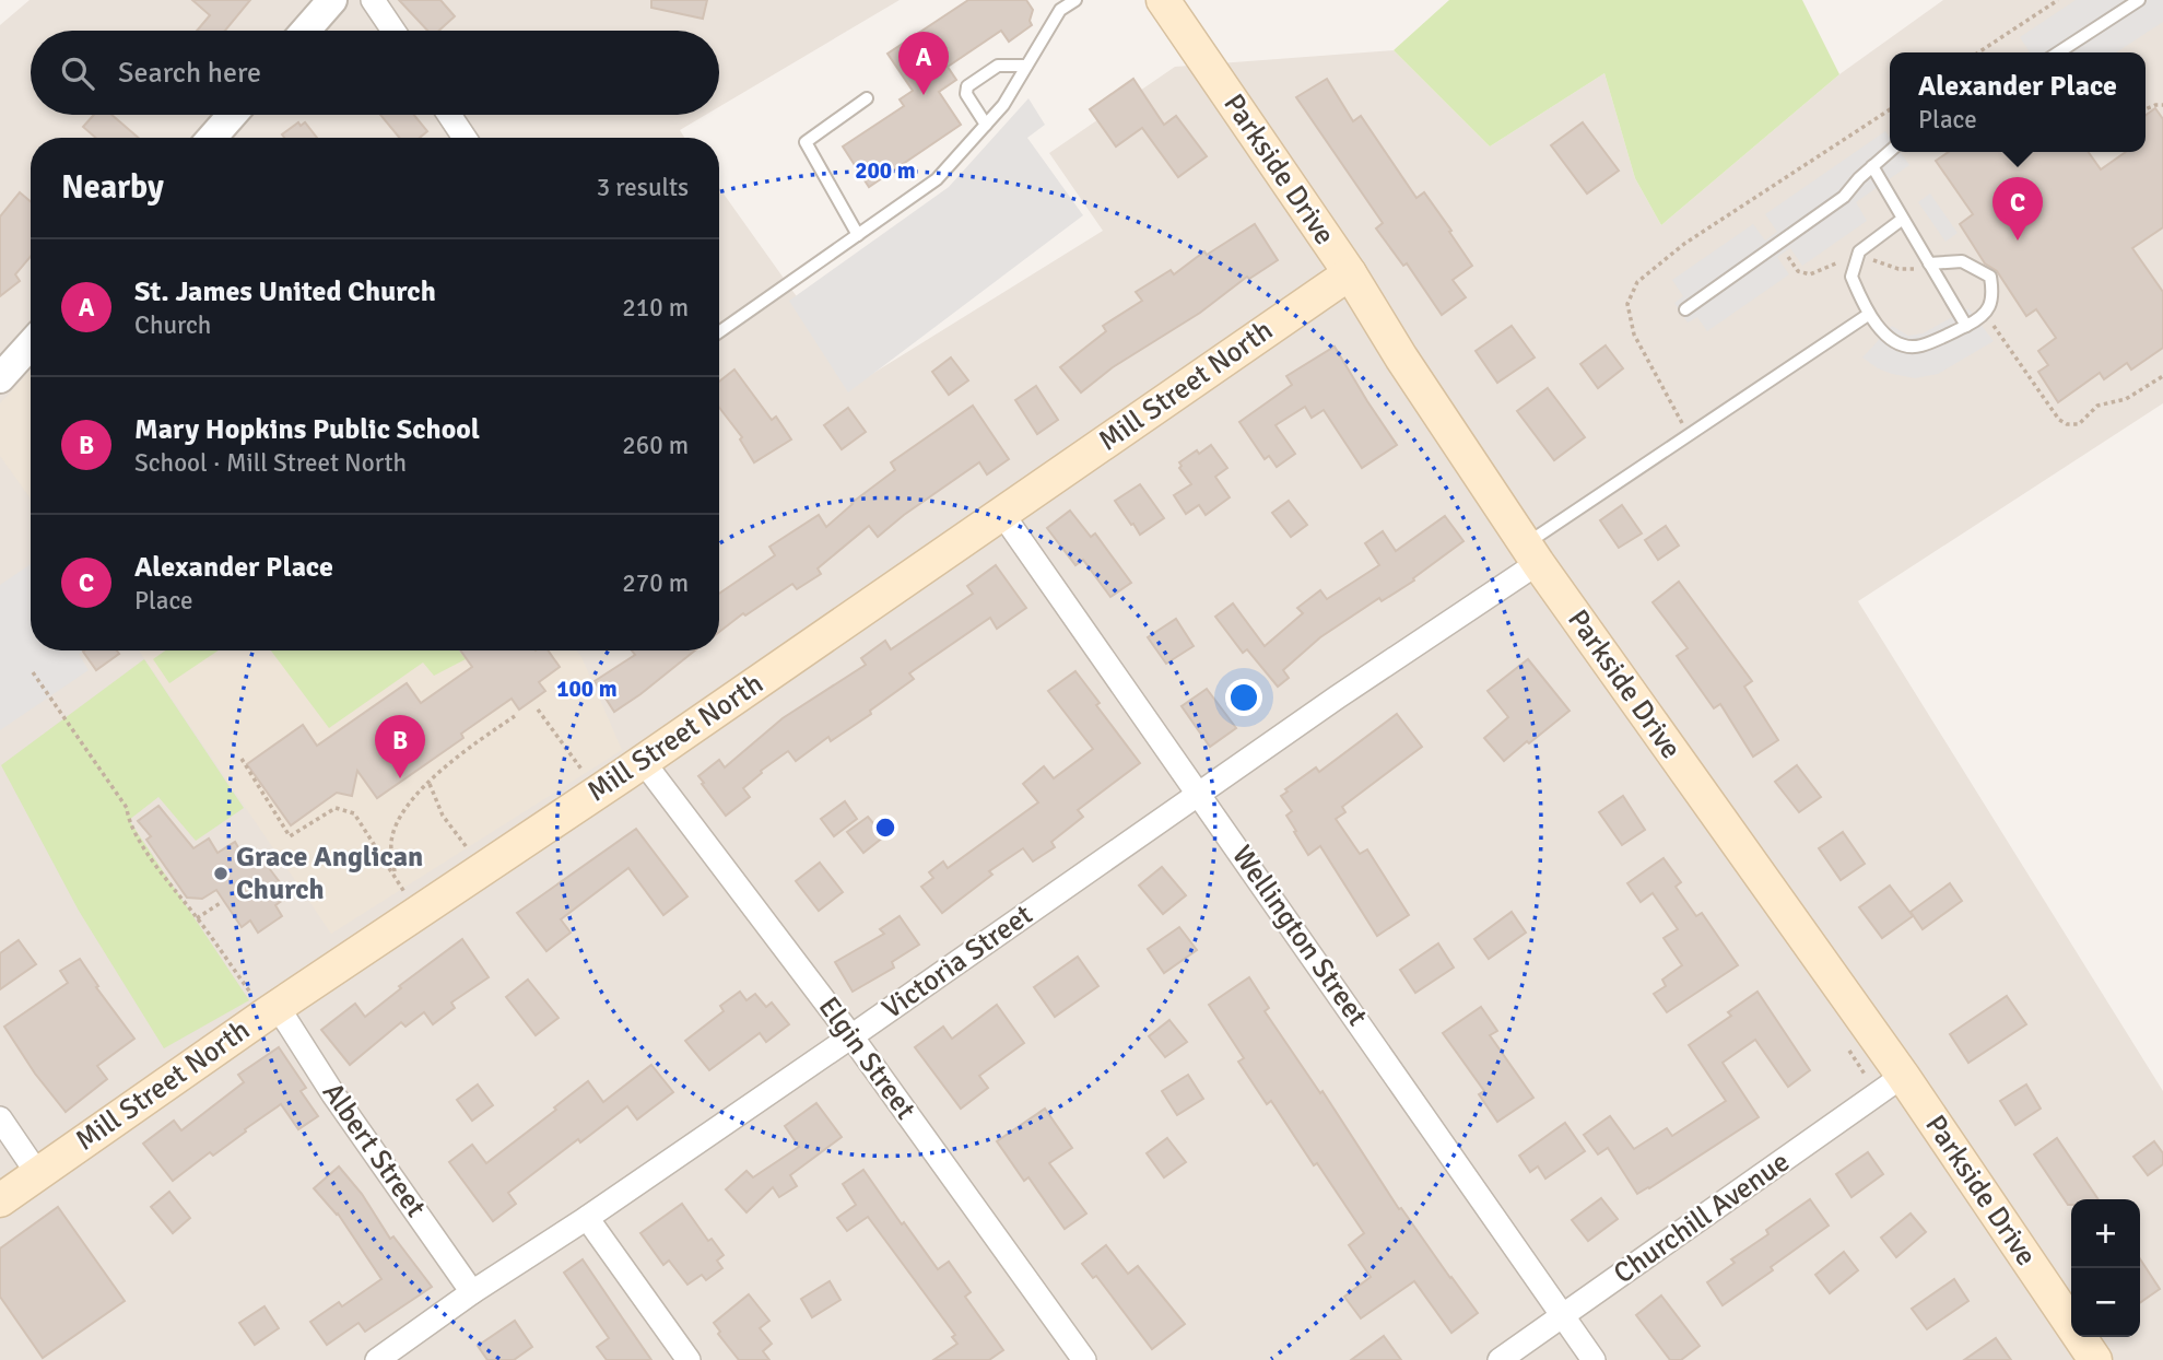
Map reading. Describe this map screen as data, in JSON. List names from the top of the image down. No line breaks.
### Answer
{"streets":{"main road":["Parkside Drive","Mill Street North"],"street":["Wellington Street","Victoria Street","Elgin Street","Albert Street","Churchill Avenue"]},"crossings":[["Parkside Drive","Mill Street North"],["Parkside Drive","Victoria Street"],["Parkside Drive","Churchill Avenue"],["Mill Street North","Wellington Street"],["Mill Street North","Elgin Street"],["Mill Street North","Albert Street"],["Wellington Street","Victoria Street"],["Wellington Street","Churchill Avenue"],["Victoria Street","Elgin Street"],["Victoria Street","Albert Street"]],"places":["Grace Anglican Church"],"page":{"search":"Search here","pins":["A","C","B"],"popup":["Alexander Place","Place"],"heading":["Nearby","3 results"],"list":[{"mark":"A","name":"St. James United Church","note":"Church","value":"210 m"},{"mark":"B","name":"Mary Hopkins Public School","note":"School · Mill Street North","value":"260 m"},{"mark":"C","name":"Alexander Place","note":"Place","value":"270 m"}],"map_buttons":["+","−"]},"rings":["200 m","100 m"]}
